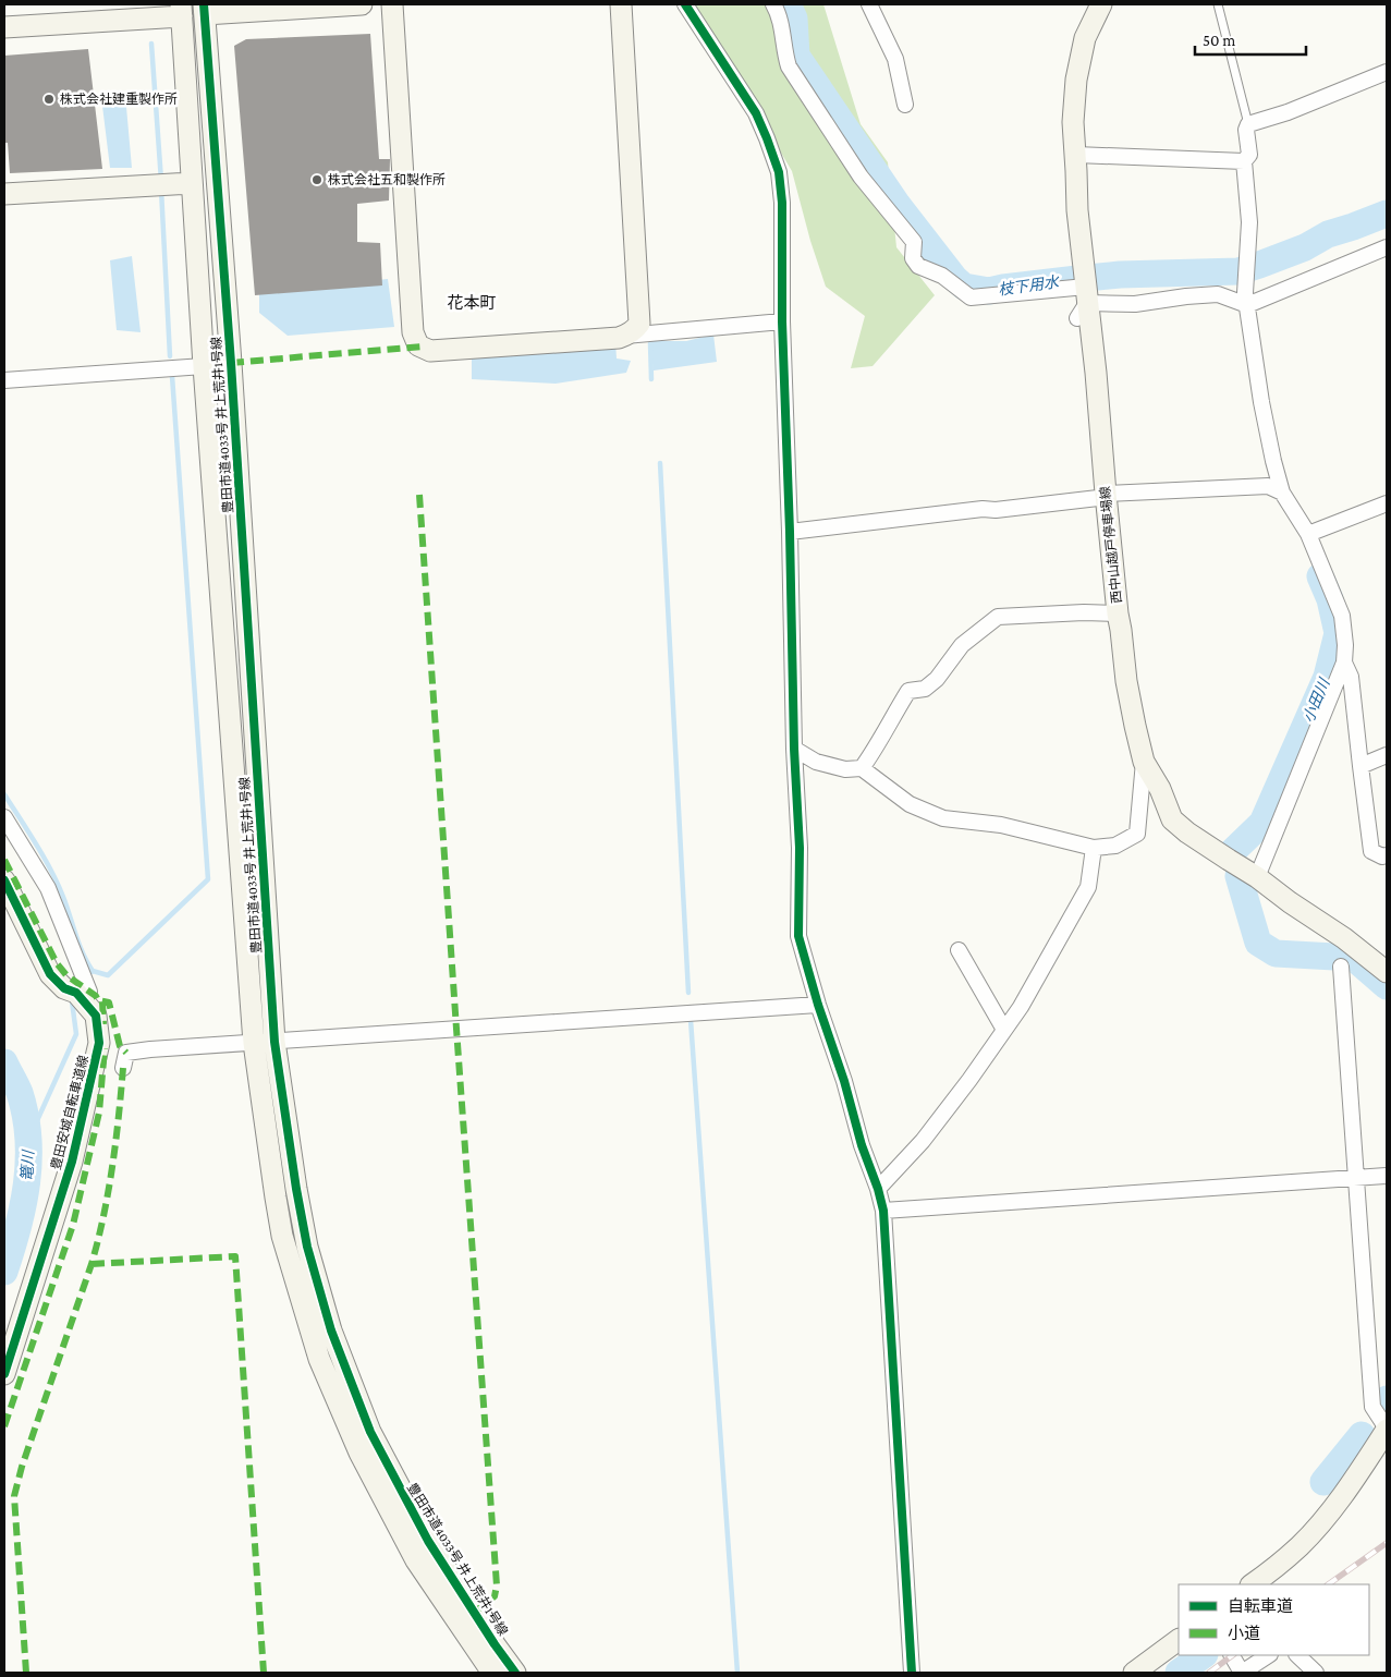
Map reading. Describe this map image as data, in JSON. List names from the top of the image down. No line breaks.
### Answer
{"streets":{"street":["豊田市道4033号 井上荒井1号線","西中山越戸停車場線","豊田安城自転車道線"]},"districts":["花本町"],"water":["枝下用水","小田川","篭川"],"places":["株式会社建重製作所","株式会社五和製作所"],"legend":["自転車道","小道"],"scale_bar":"50 m"}
